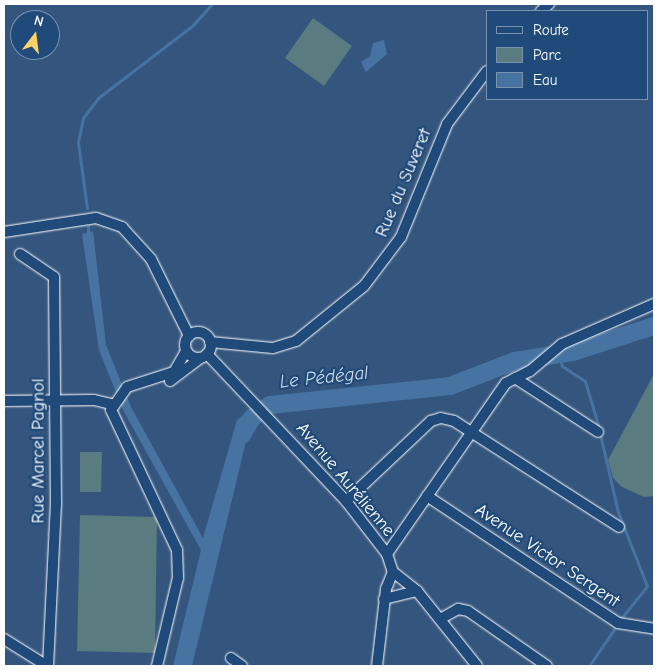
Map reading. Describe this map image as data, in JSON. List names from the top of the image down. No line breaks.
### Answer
{"streets":{"street":["Rue du Suveret","Rue Marcel Pagnol","Avenue Aurélienne","Avenue Victor Sergent"]},"water":["Le Pédégal"],"legend":["Route","Parc","Eau"],"north":"top"}
